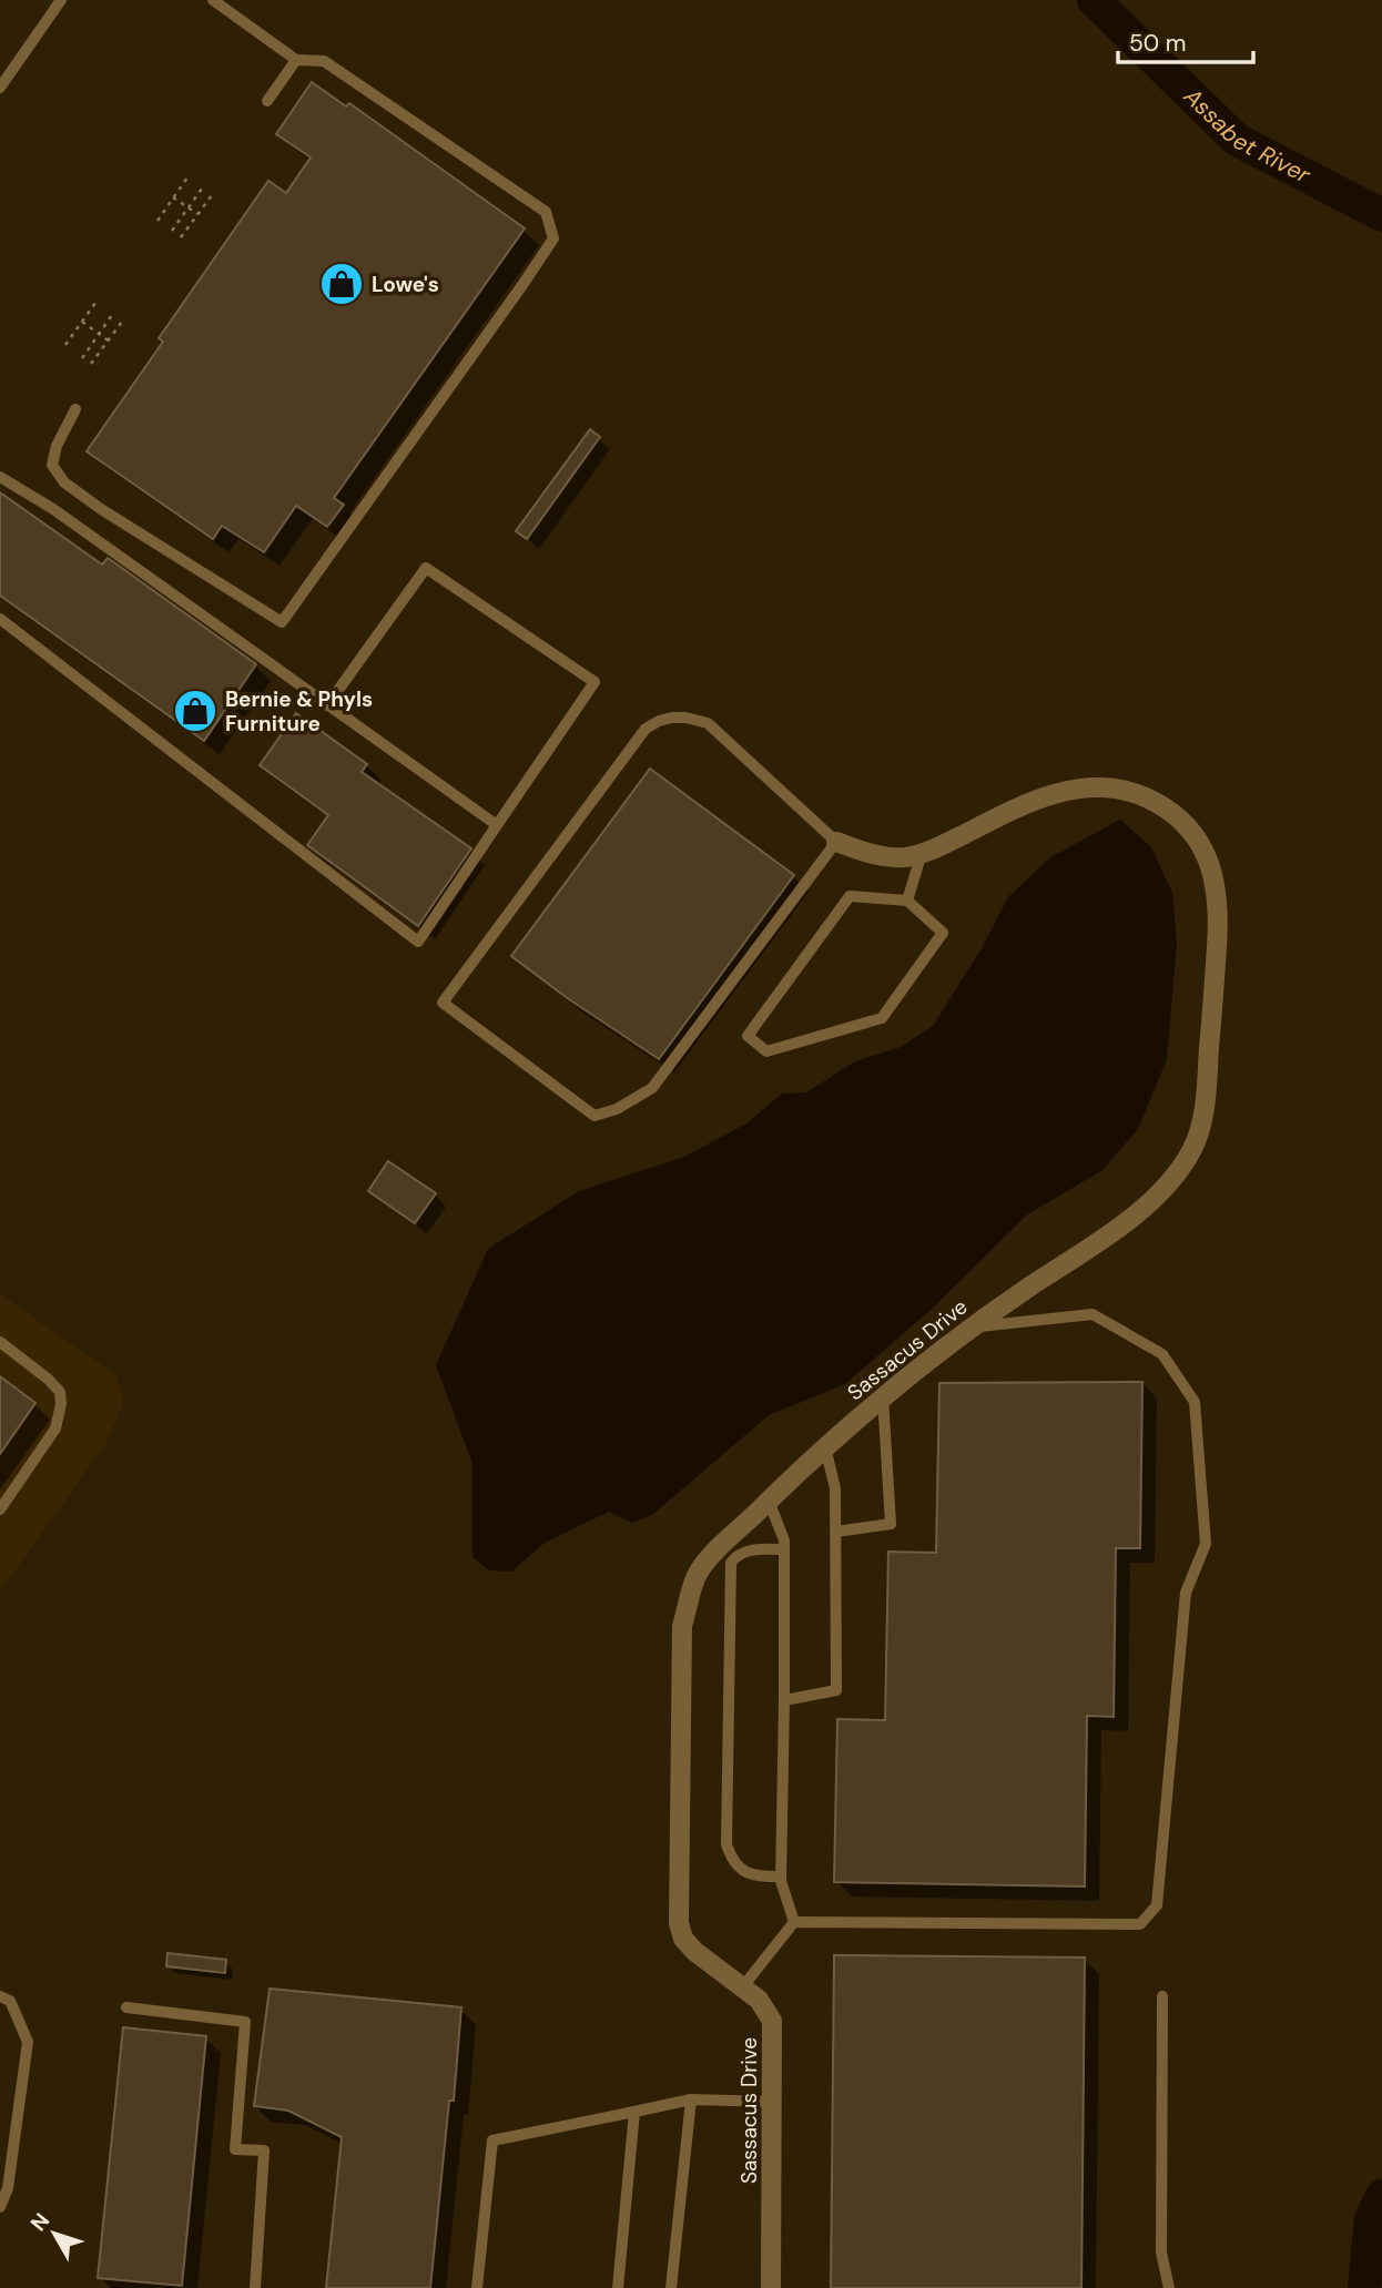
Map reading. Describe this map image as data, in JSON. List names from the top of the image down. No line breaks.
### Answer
{"streets":{"street":["Sassacus Drive"]},"water":["Assabet River"],"places":{"shop":["Lowe's","Bernie & Phyls Furniture"]},"scale_bar":"50 m","north":"top left"}
